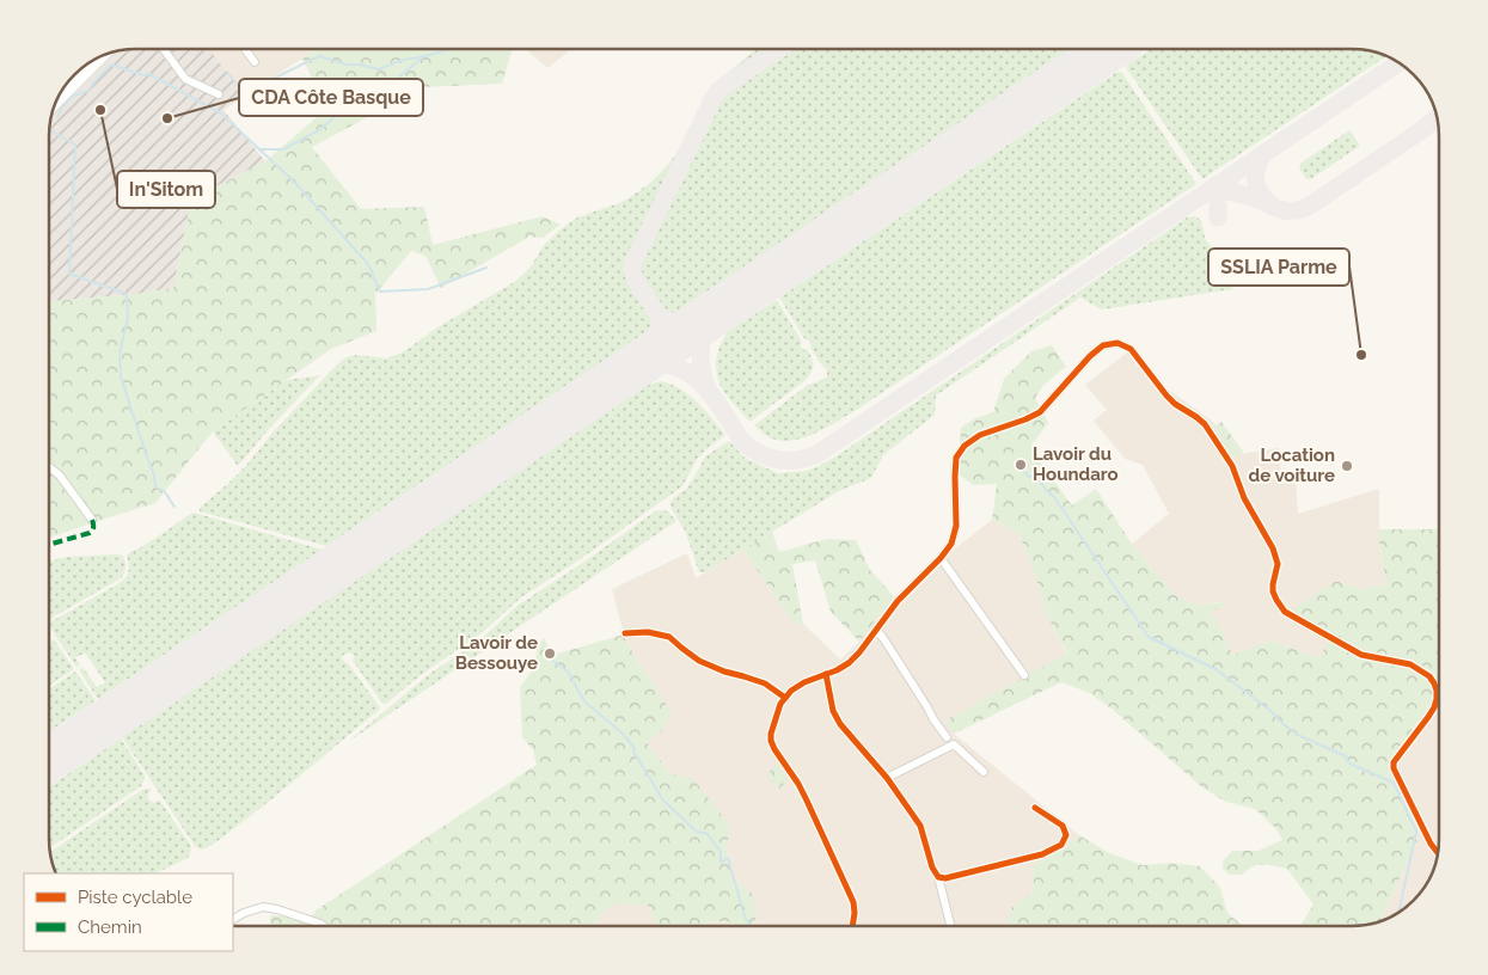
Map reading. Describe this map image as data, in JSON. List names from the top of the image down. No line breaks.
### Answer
{"places":["In'Sitom","CDA Côte Basque","SSLIA Parme","Lavoir du Houndaro","Location de voiture","Lavoir de Bessouye"],"legend":["Piste cyclable","Chemin"]}
